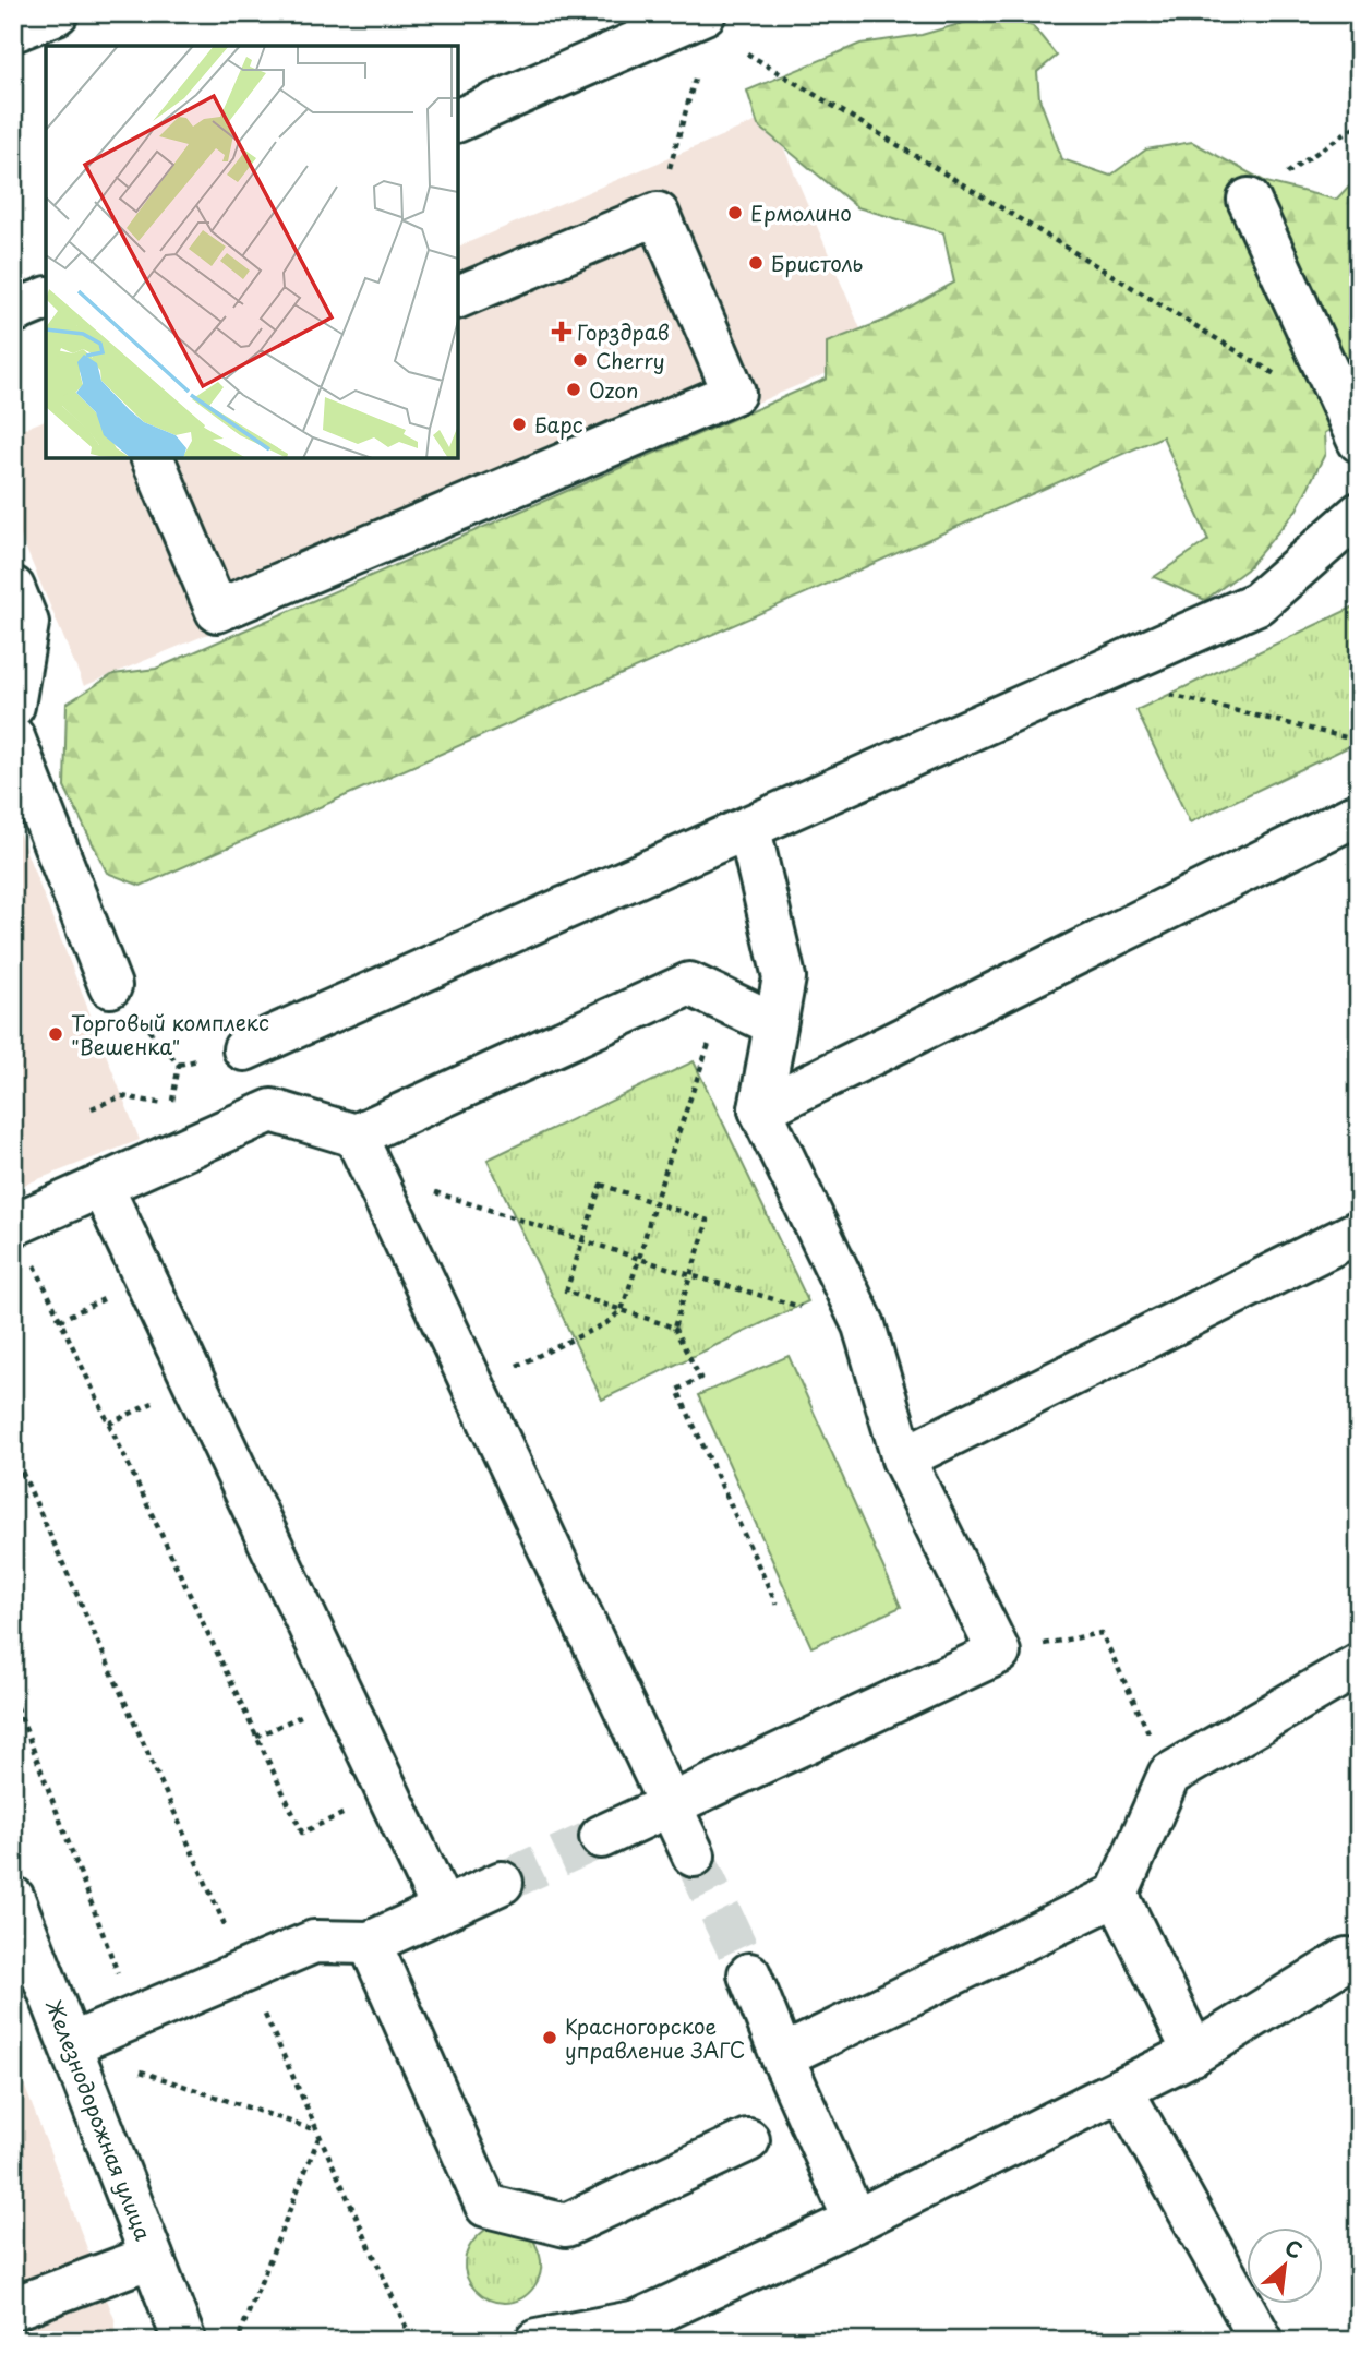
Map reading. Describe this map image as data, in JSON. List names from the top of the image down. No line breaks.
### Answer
{"streets":{"street":["Железнодорожная улица"]},"places":{"other":["Ермолино","Бристоль","Cherry","Ozon","Барс","Торговый комплекс \"Вешенка\"","Красногорское управление ЗАГС"],"health":["Горздрав"]},"north":"top right"}
